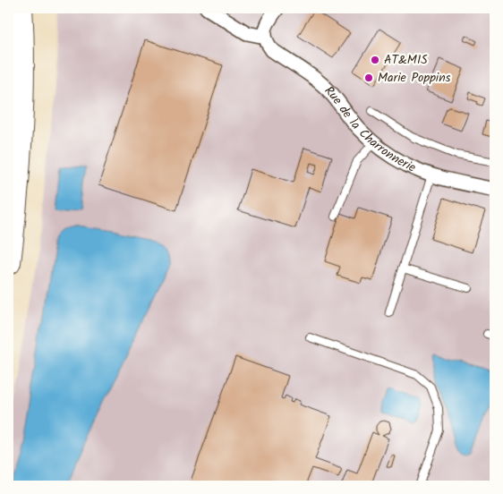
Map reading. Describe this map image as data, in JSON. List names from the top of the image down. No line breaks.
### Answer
{"streets":{"street":["Rue de la Charronnerie"]},"places":["AT&MIS","Marie Poppins"]}
